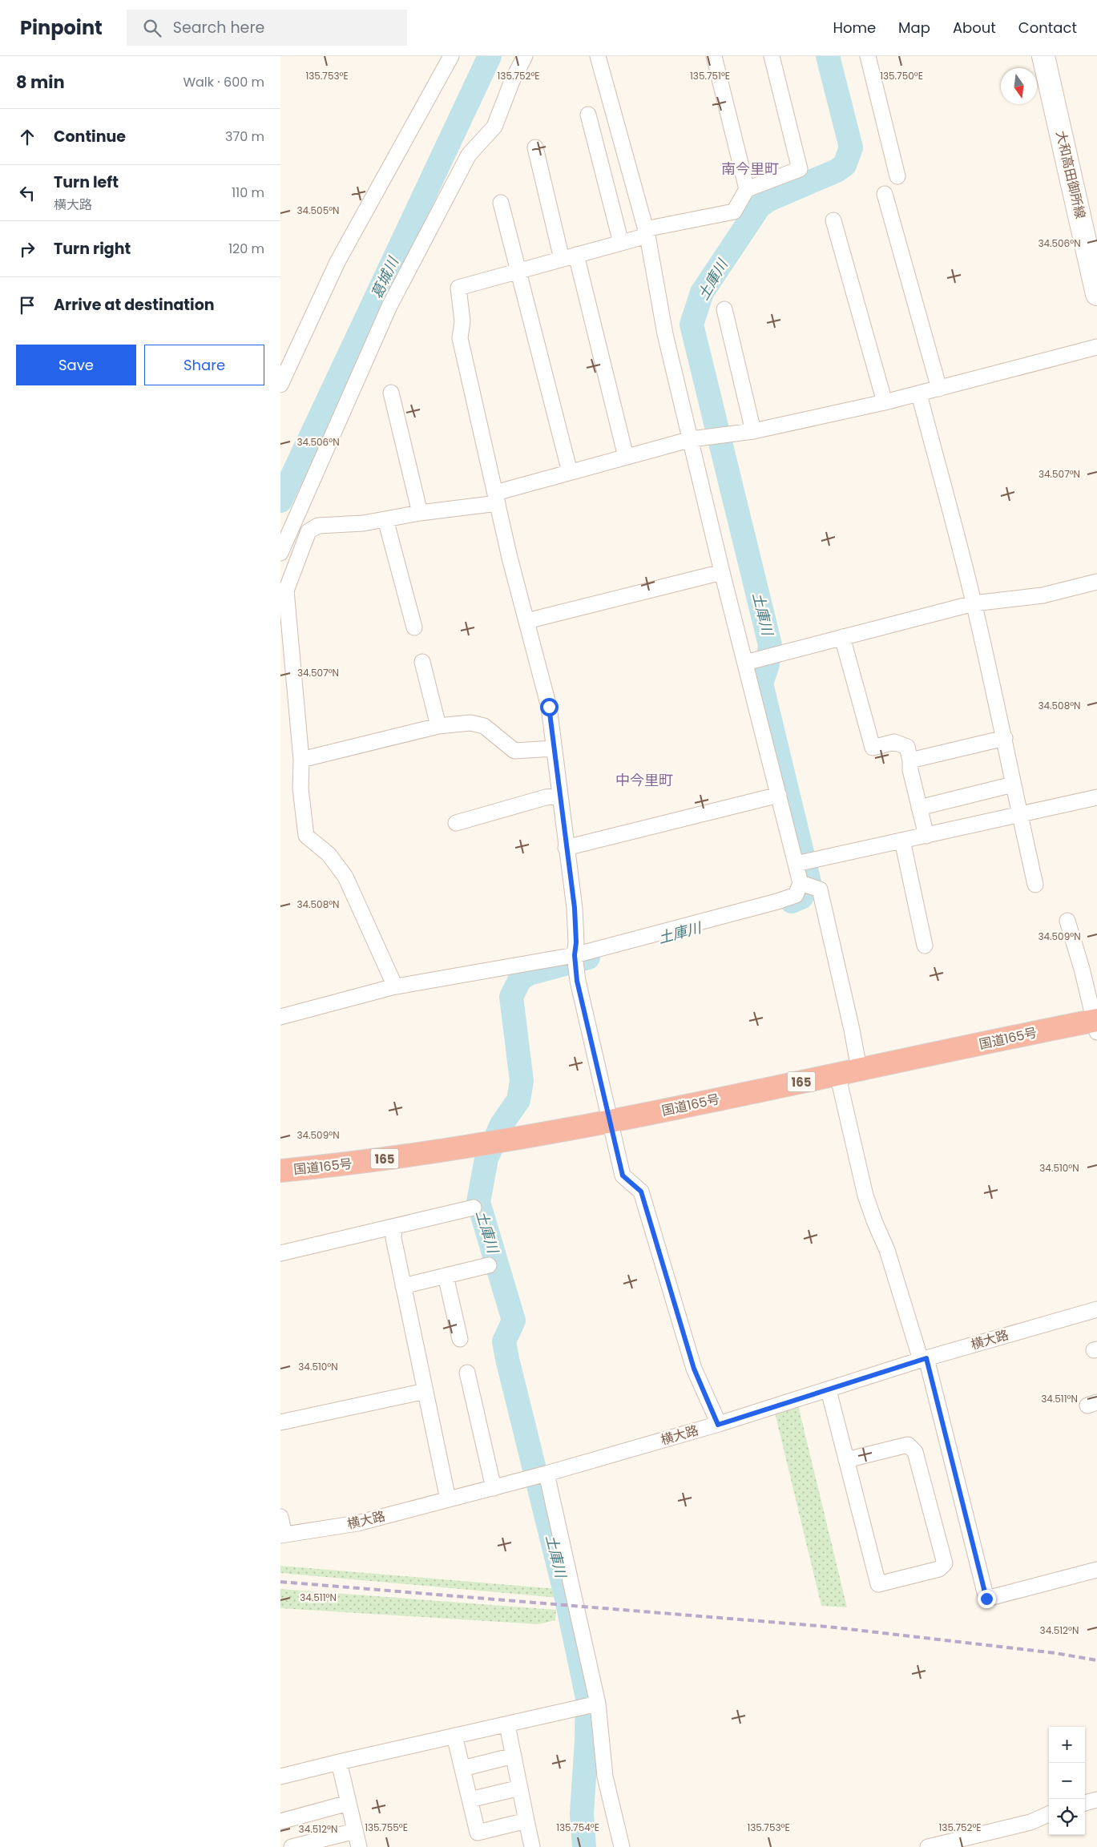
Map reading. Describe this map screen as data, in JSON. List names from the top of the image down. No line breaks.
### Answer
{"streets":{"highway":["国道165号","165"],"main road":["大和高田御所線"],"street":["横大路"]},"districts":["南今里町","中今里町"],"water":["葛城川","土庫川"],"north":"bottom","page":{"header":"Pinpoint","search":"Search here","nav":["Home","Map","About","Contact"],"heading":["8 min","Walk · 600 m"],"list":[["Continue","370 m"],["Turn left","横大路","110 m"],["Turn right","120 m"],"Arrive at destination"],"buttons":["Save","Share"],"map_buttons":["+","−"]},"coordinates":["135.753°E","135.752°E","135.751°E","135.750°E","34.505°N","34.506°N","34.507°N","34.508°N","34.509°N","34.510°N","34.511°N","34.512°N","135.755°E","135.754°E"]}
